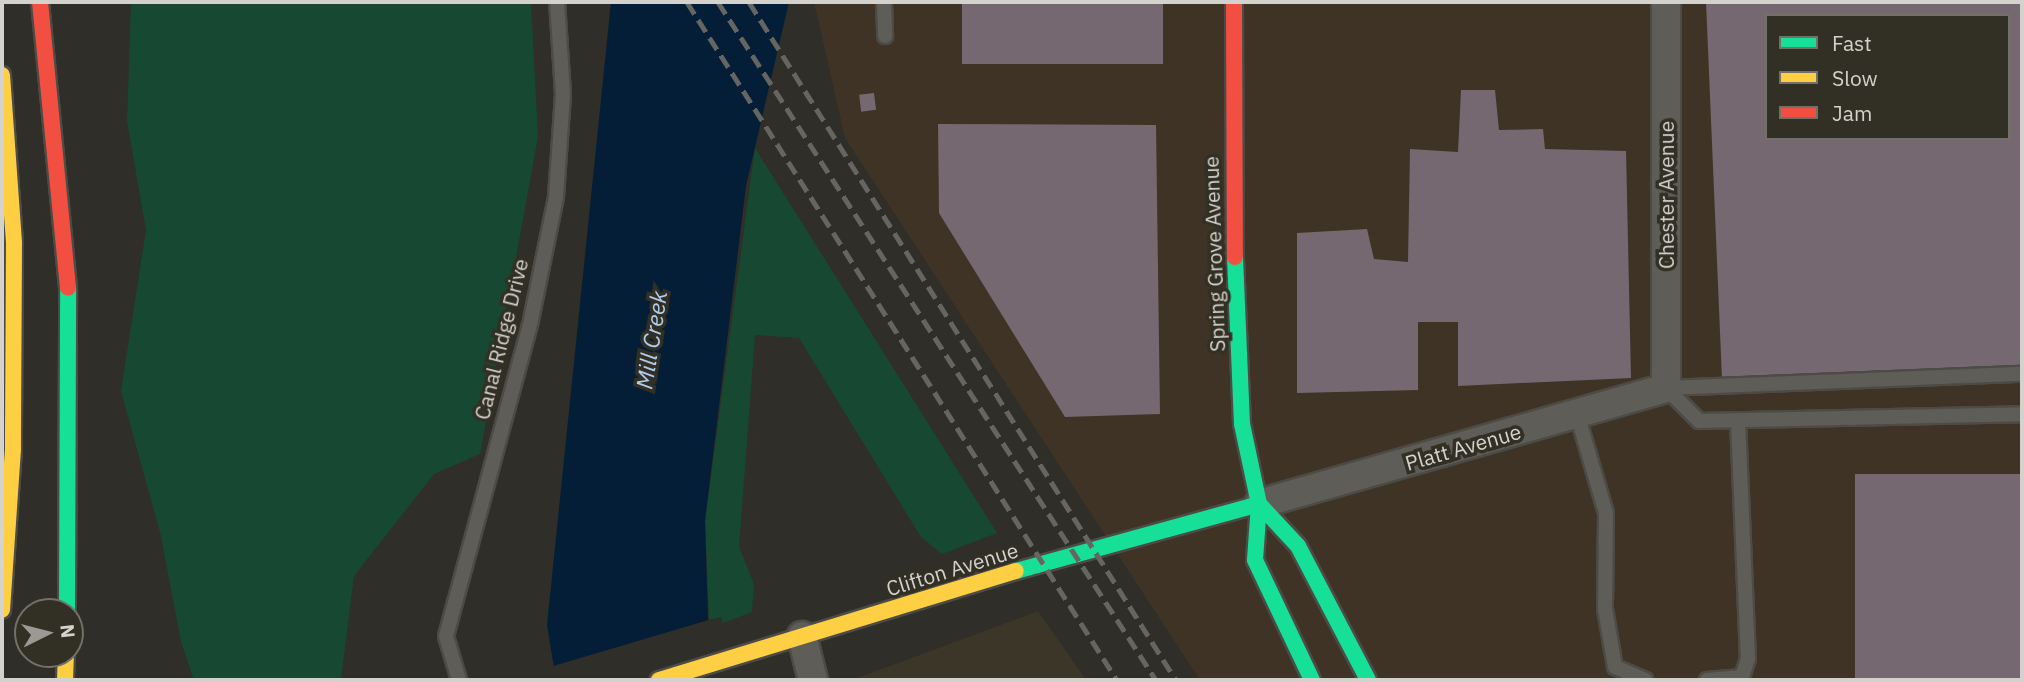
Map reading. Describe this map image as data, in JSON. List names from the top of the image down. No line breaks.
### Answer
{"streets":{"main road":["Spring Grove Avenue","Clifton Avenue"],"street":["Chester Avenue","Platt Avenue"],"lane":["Canal Ridge Drive"]},"crossings":[["Chester Avenue","Platt Avenue"],["Spring Grove Avenue","Platt Avenue"],["Spring Grove Avenue","Clifton Avenue"],["Platt Avenue","Clifton Avenue"]],"water":["Mill Creek"],"legend":["Fast","Slow","Jam"],"north":"right"}
